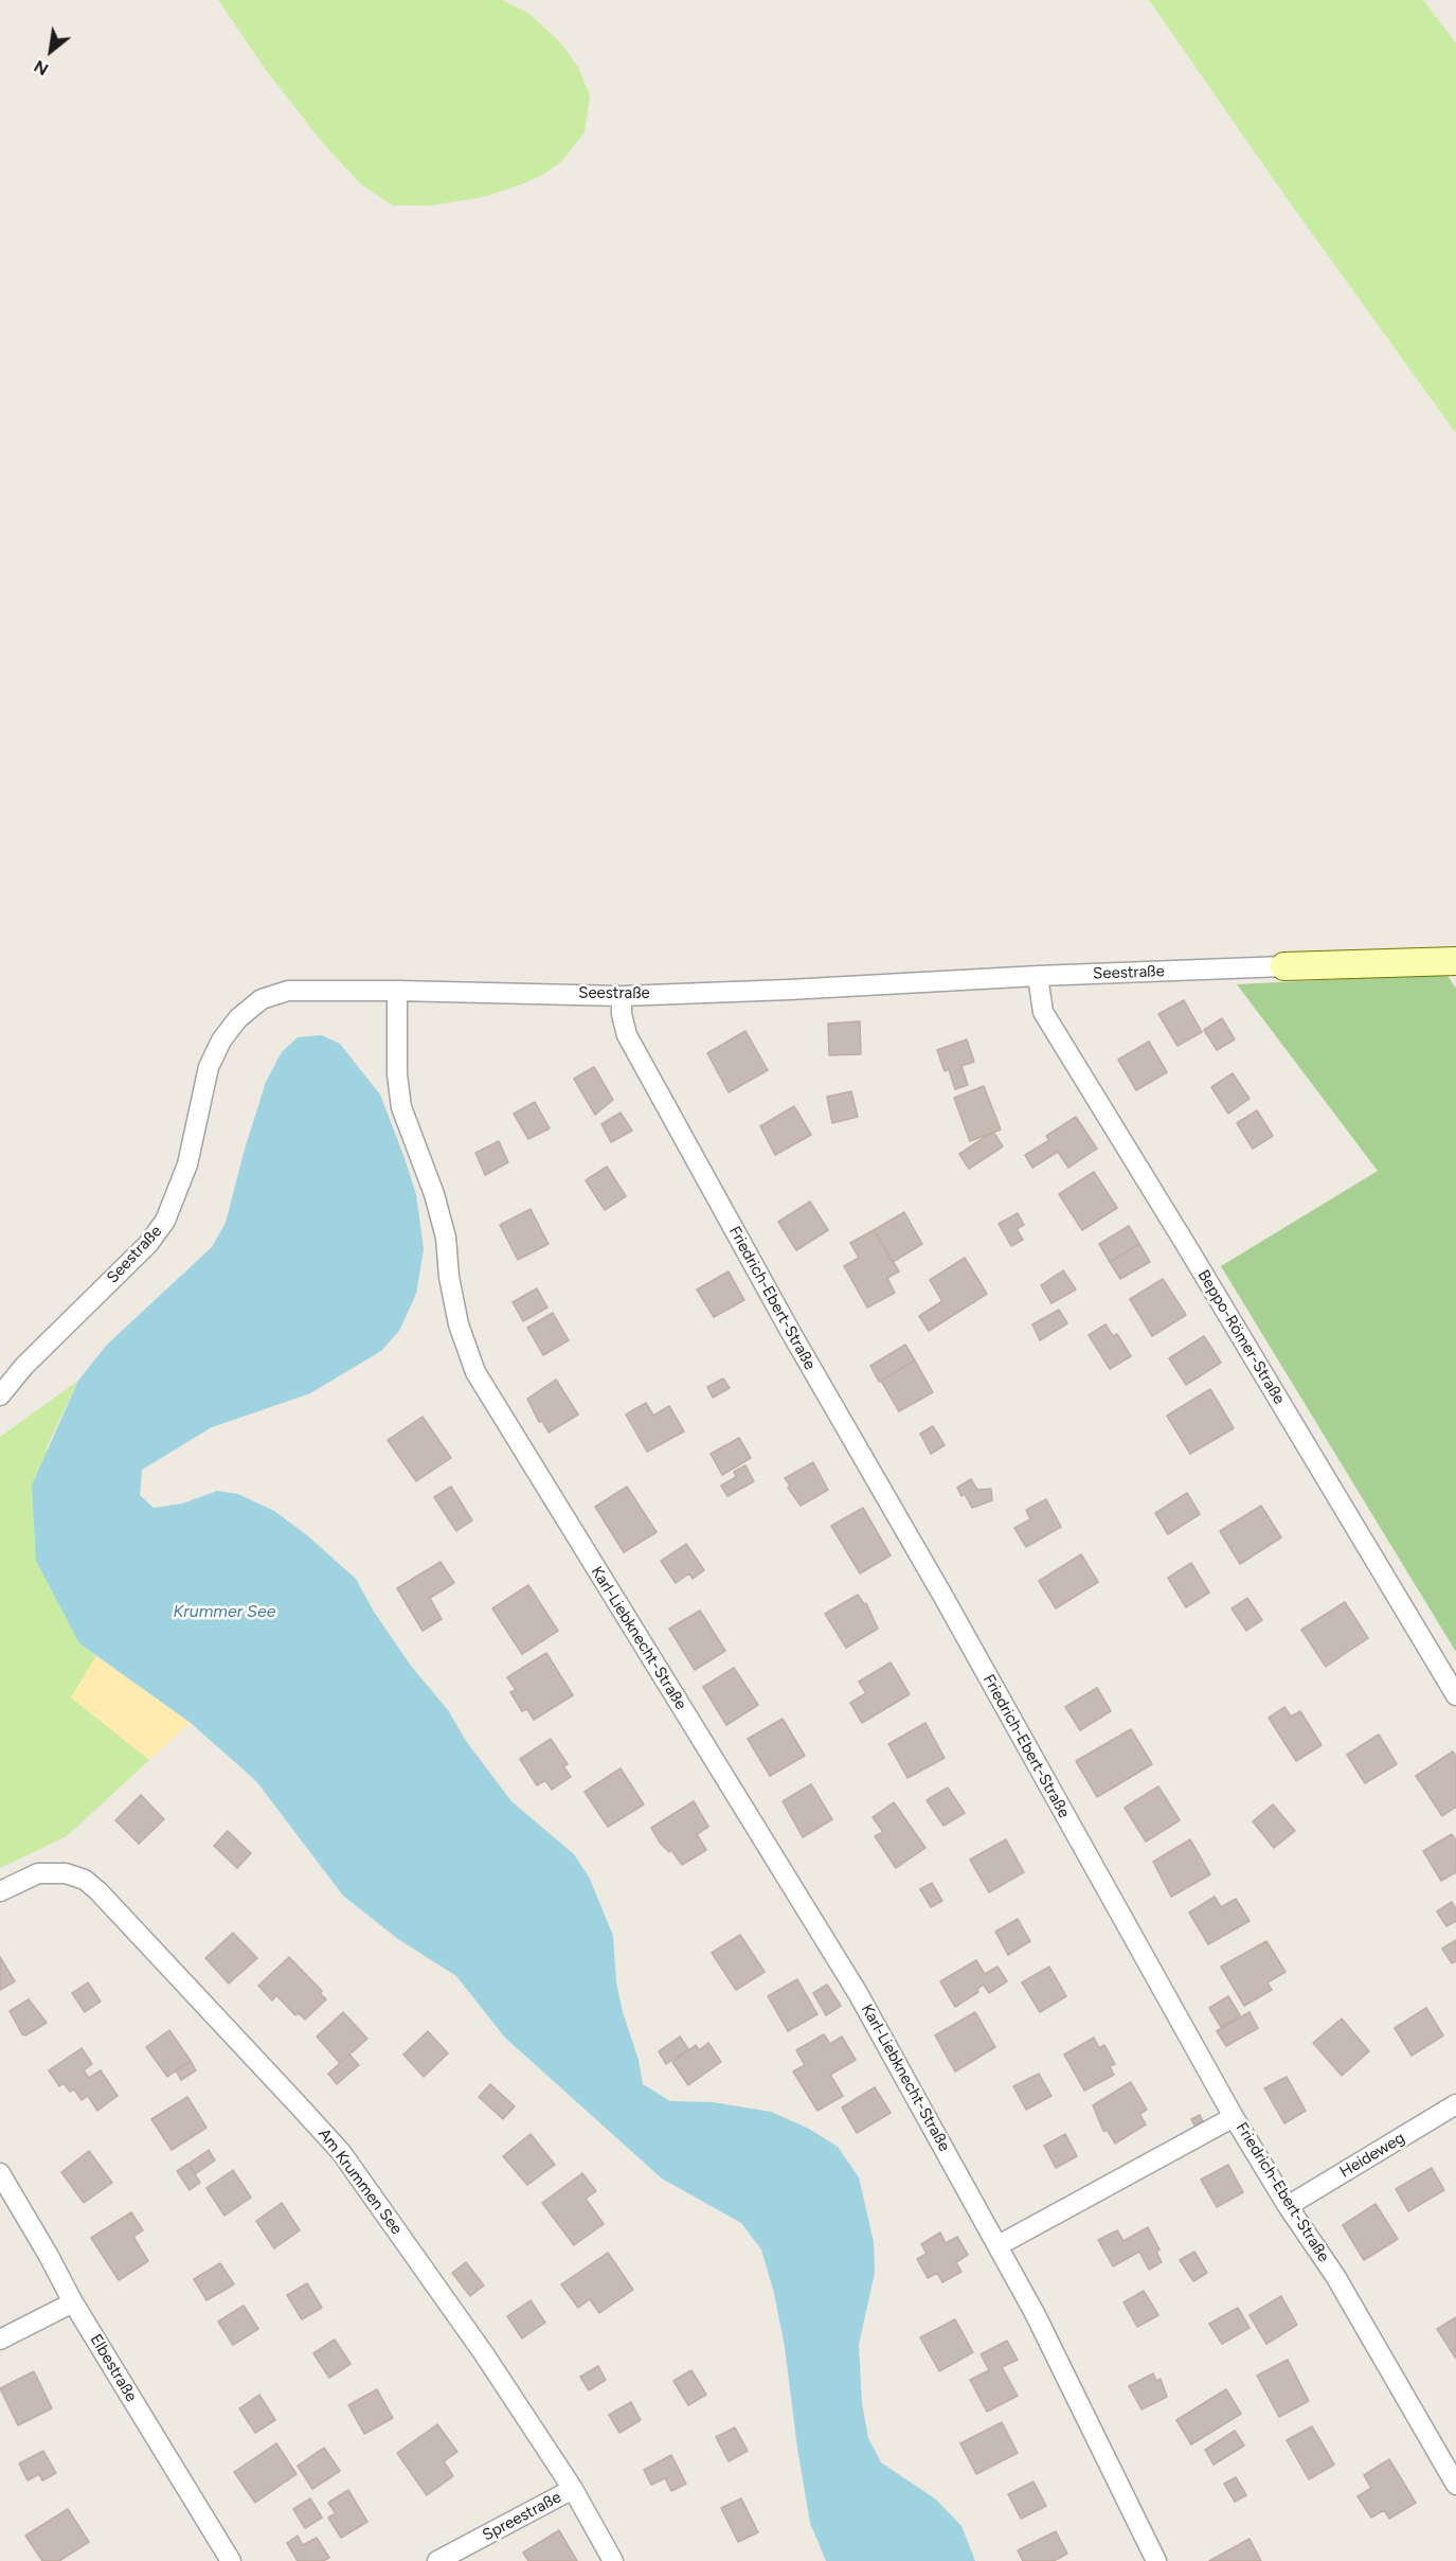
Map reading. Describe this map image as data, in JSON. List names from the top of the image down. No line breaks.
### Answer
{"streets":{"street":["Seestraße","Friedrich-Ebert-Straße","Beppo-Römer-Straße","Karl-Liebknecht-Straße","Heideweg","Am Krummen See","Elbestraße","Spreestraße"]},"crossings":[["Seestraße","Friedrich-Ebert-Straße"],["Seestraße","Beppo-Römer-Straße"],["Seestraße","Karl-Liebknecht-Straße"],["Friedrich-Ebert-Straße","Heideweg"],["Am Krummen See","Spreestraße"]],"water":["Krummer See"],"north":"bottom left"}
